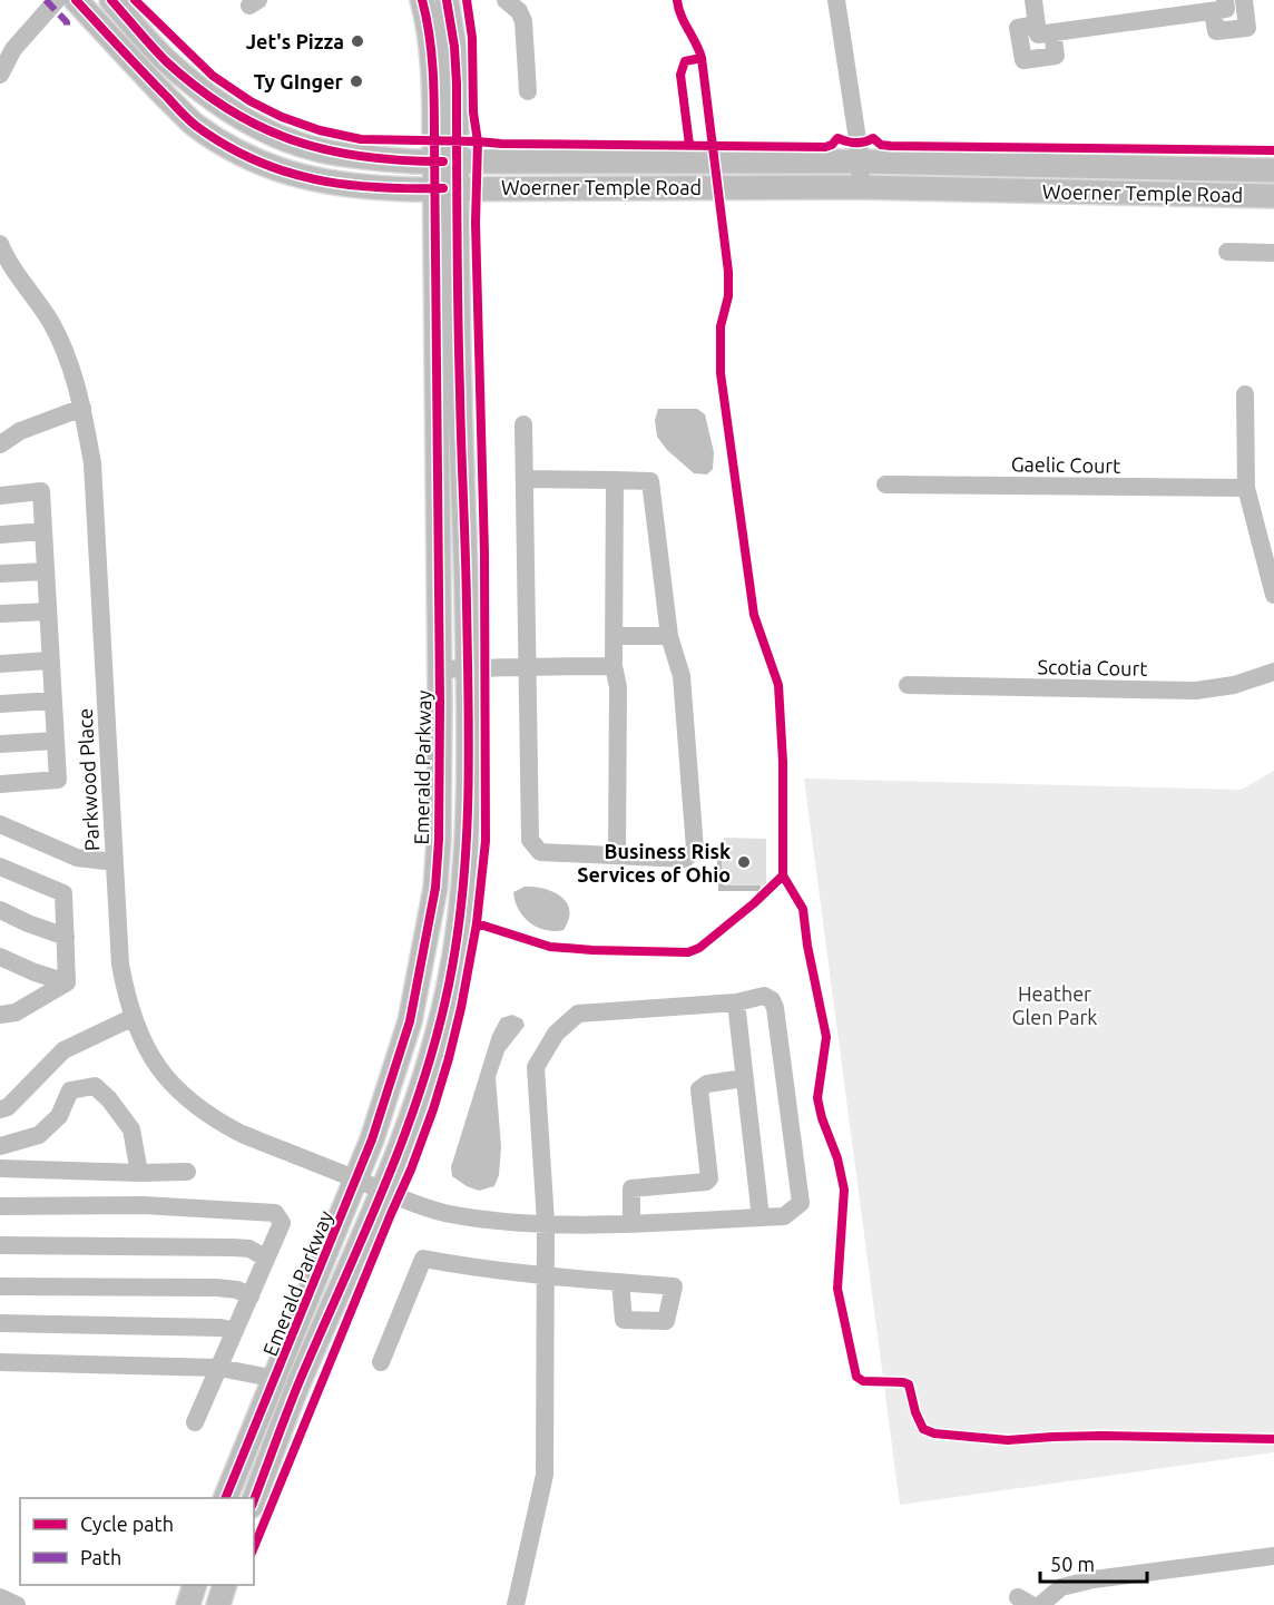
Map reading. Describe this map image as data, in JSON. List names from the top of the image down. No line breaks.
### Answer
{"streets":{"main road":["Woerner Temple Road","Emerald Parkway"],"street":["Gaelic Court","Scotia Court","Parkwood Place"]},"crossings":[["Woerner Temple Road","Emerald Parkway"],["Emerald Parkway","Parkwood Place"]],"parks":["Heather Glen Park"],"places":["Jet's Pizza","Ty GInger","Business Risk Services of Ohio"],"legend":["Cycle path","Path"],"scale_bar":"50 m"}
